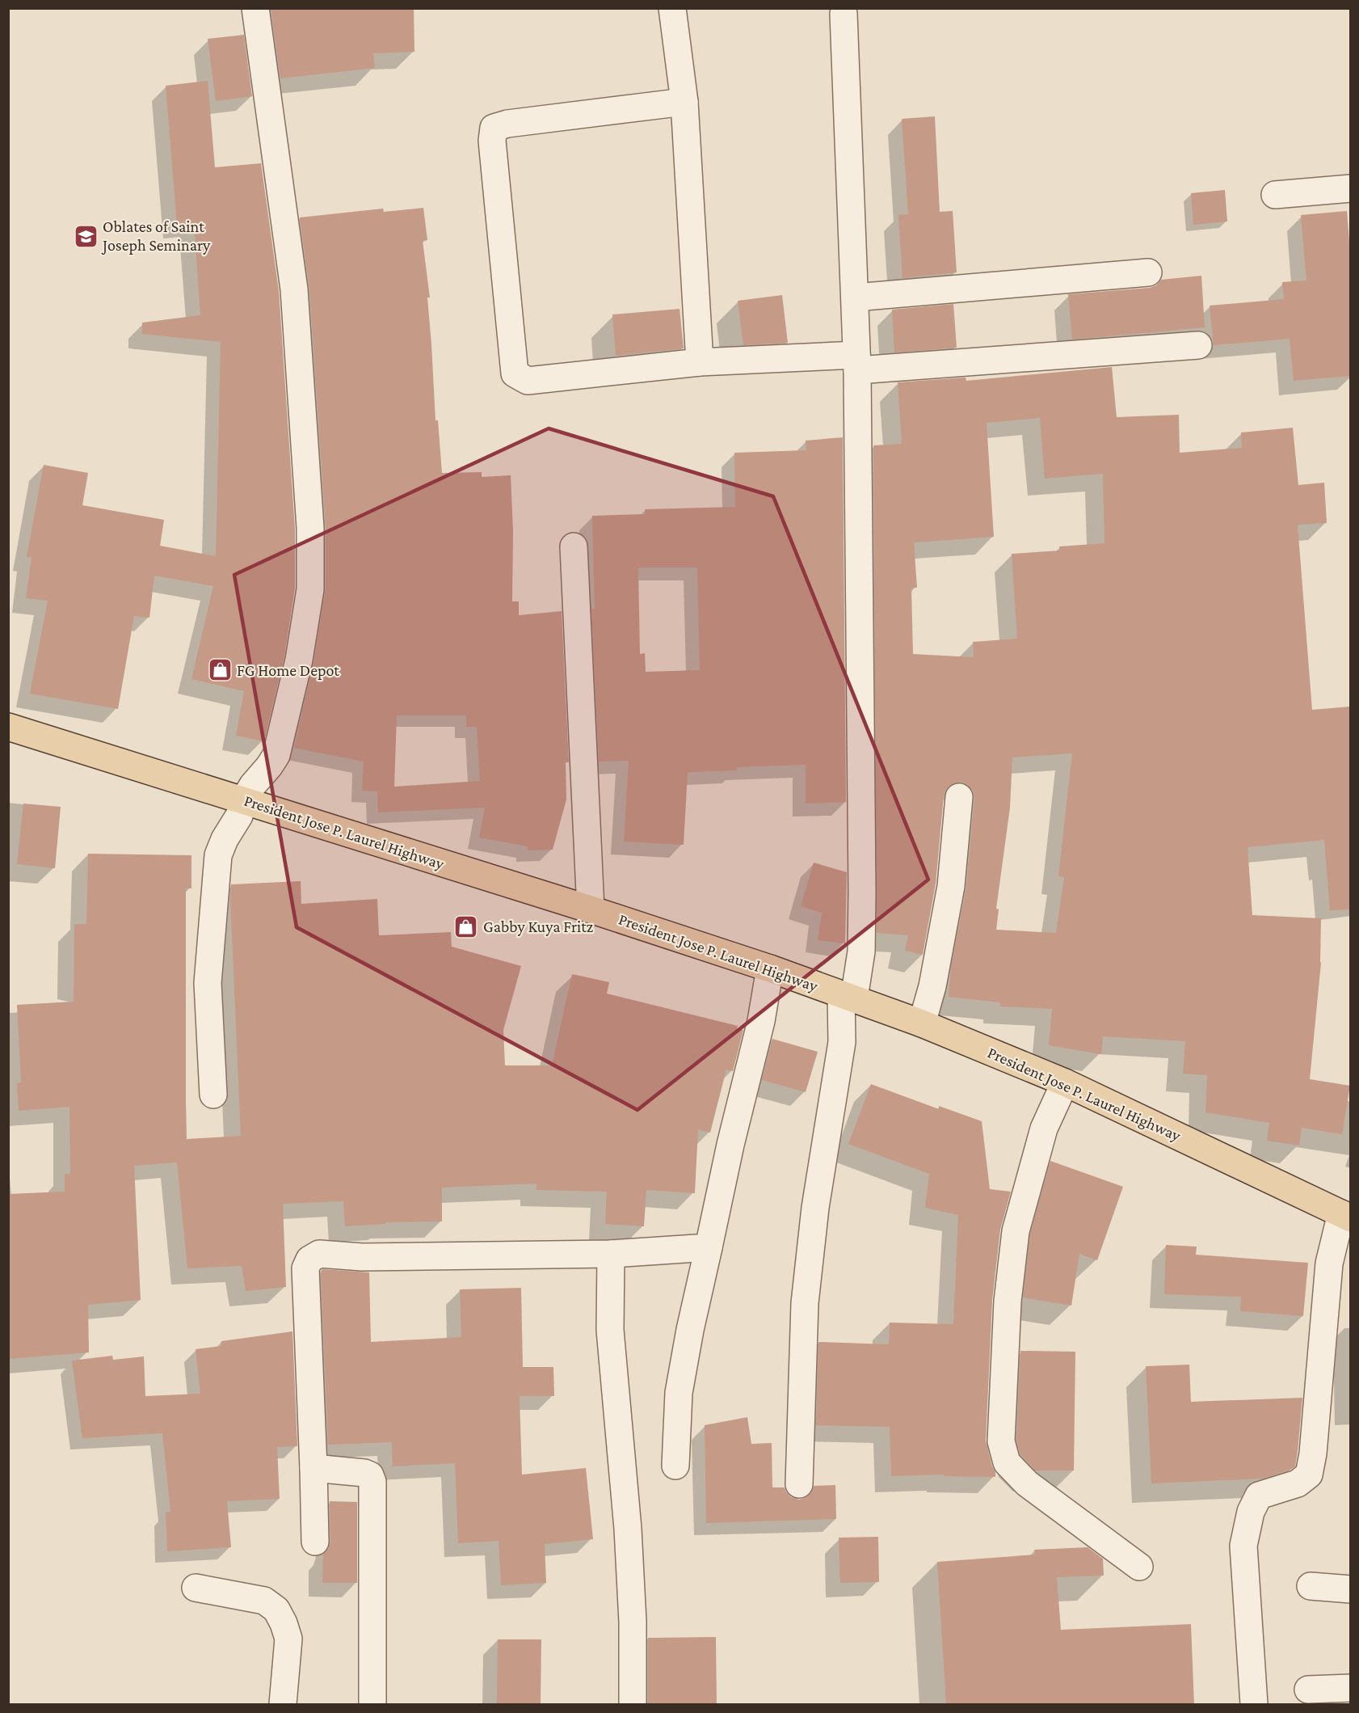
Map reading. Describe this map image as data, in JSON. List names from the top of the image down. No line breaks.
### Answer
{"streets":{"main road":["President Jose P. Laurel Highway"]},"places":{"school or university":["Oblates of Saint Joseph Seminary"],"shop":["FG Home Depot","Gabby Kuya Fritz"]}}
